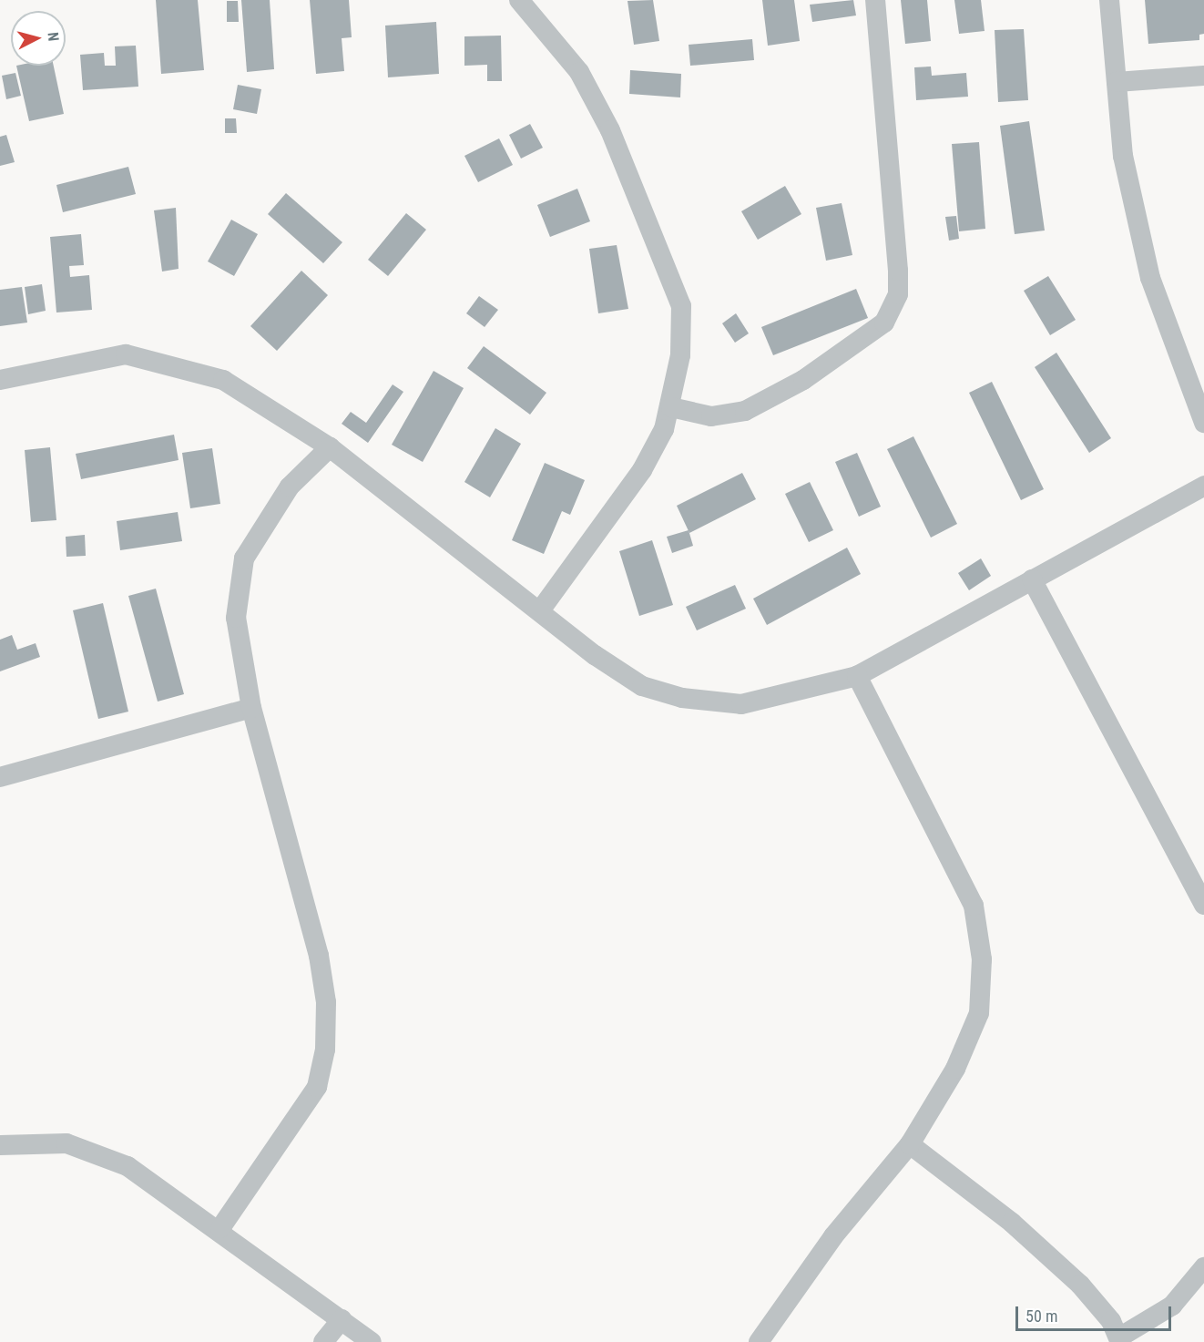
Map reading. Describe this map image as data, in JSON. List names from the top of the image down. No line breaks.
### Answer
{"scale_bar":"50 m","north":"right"}
